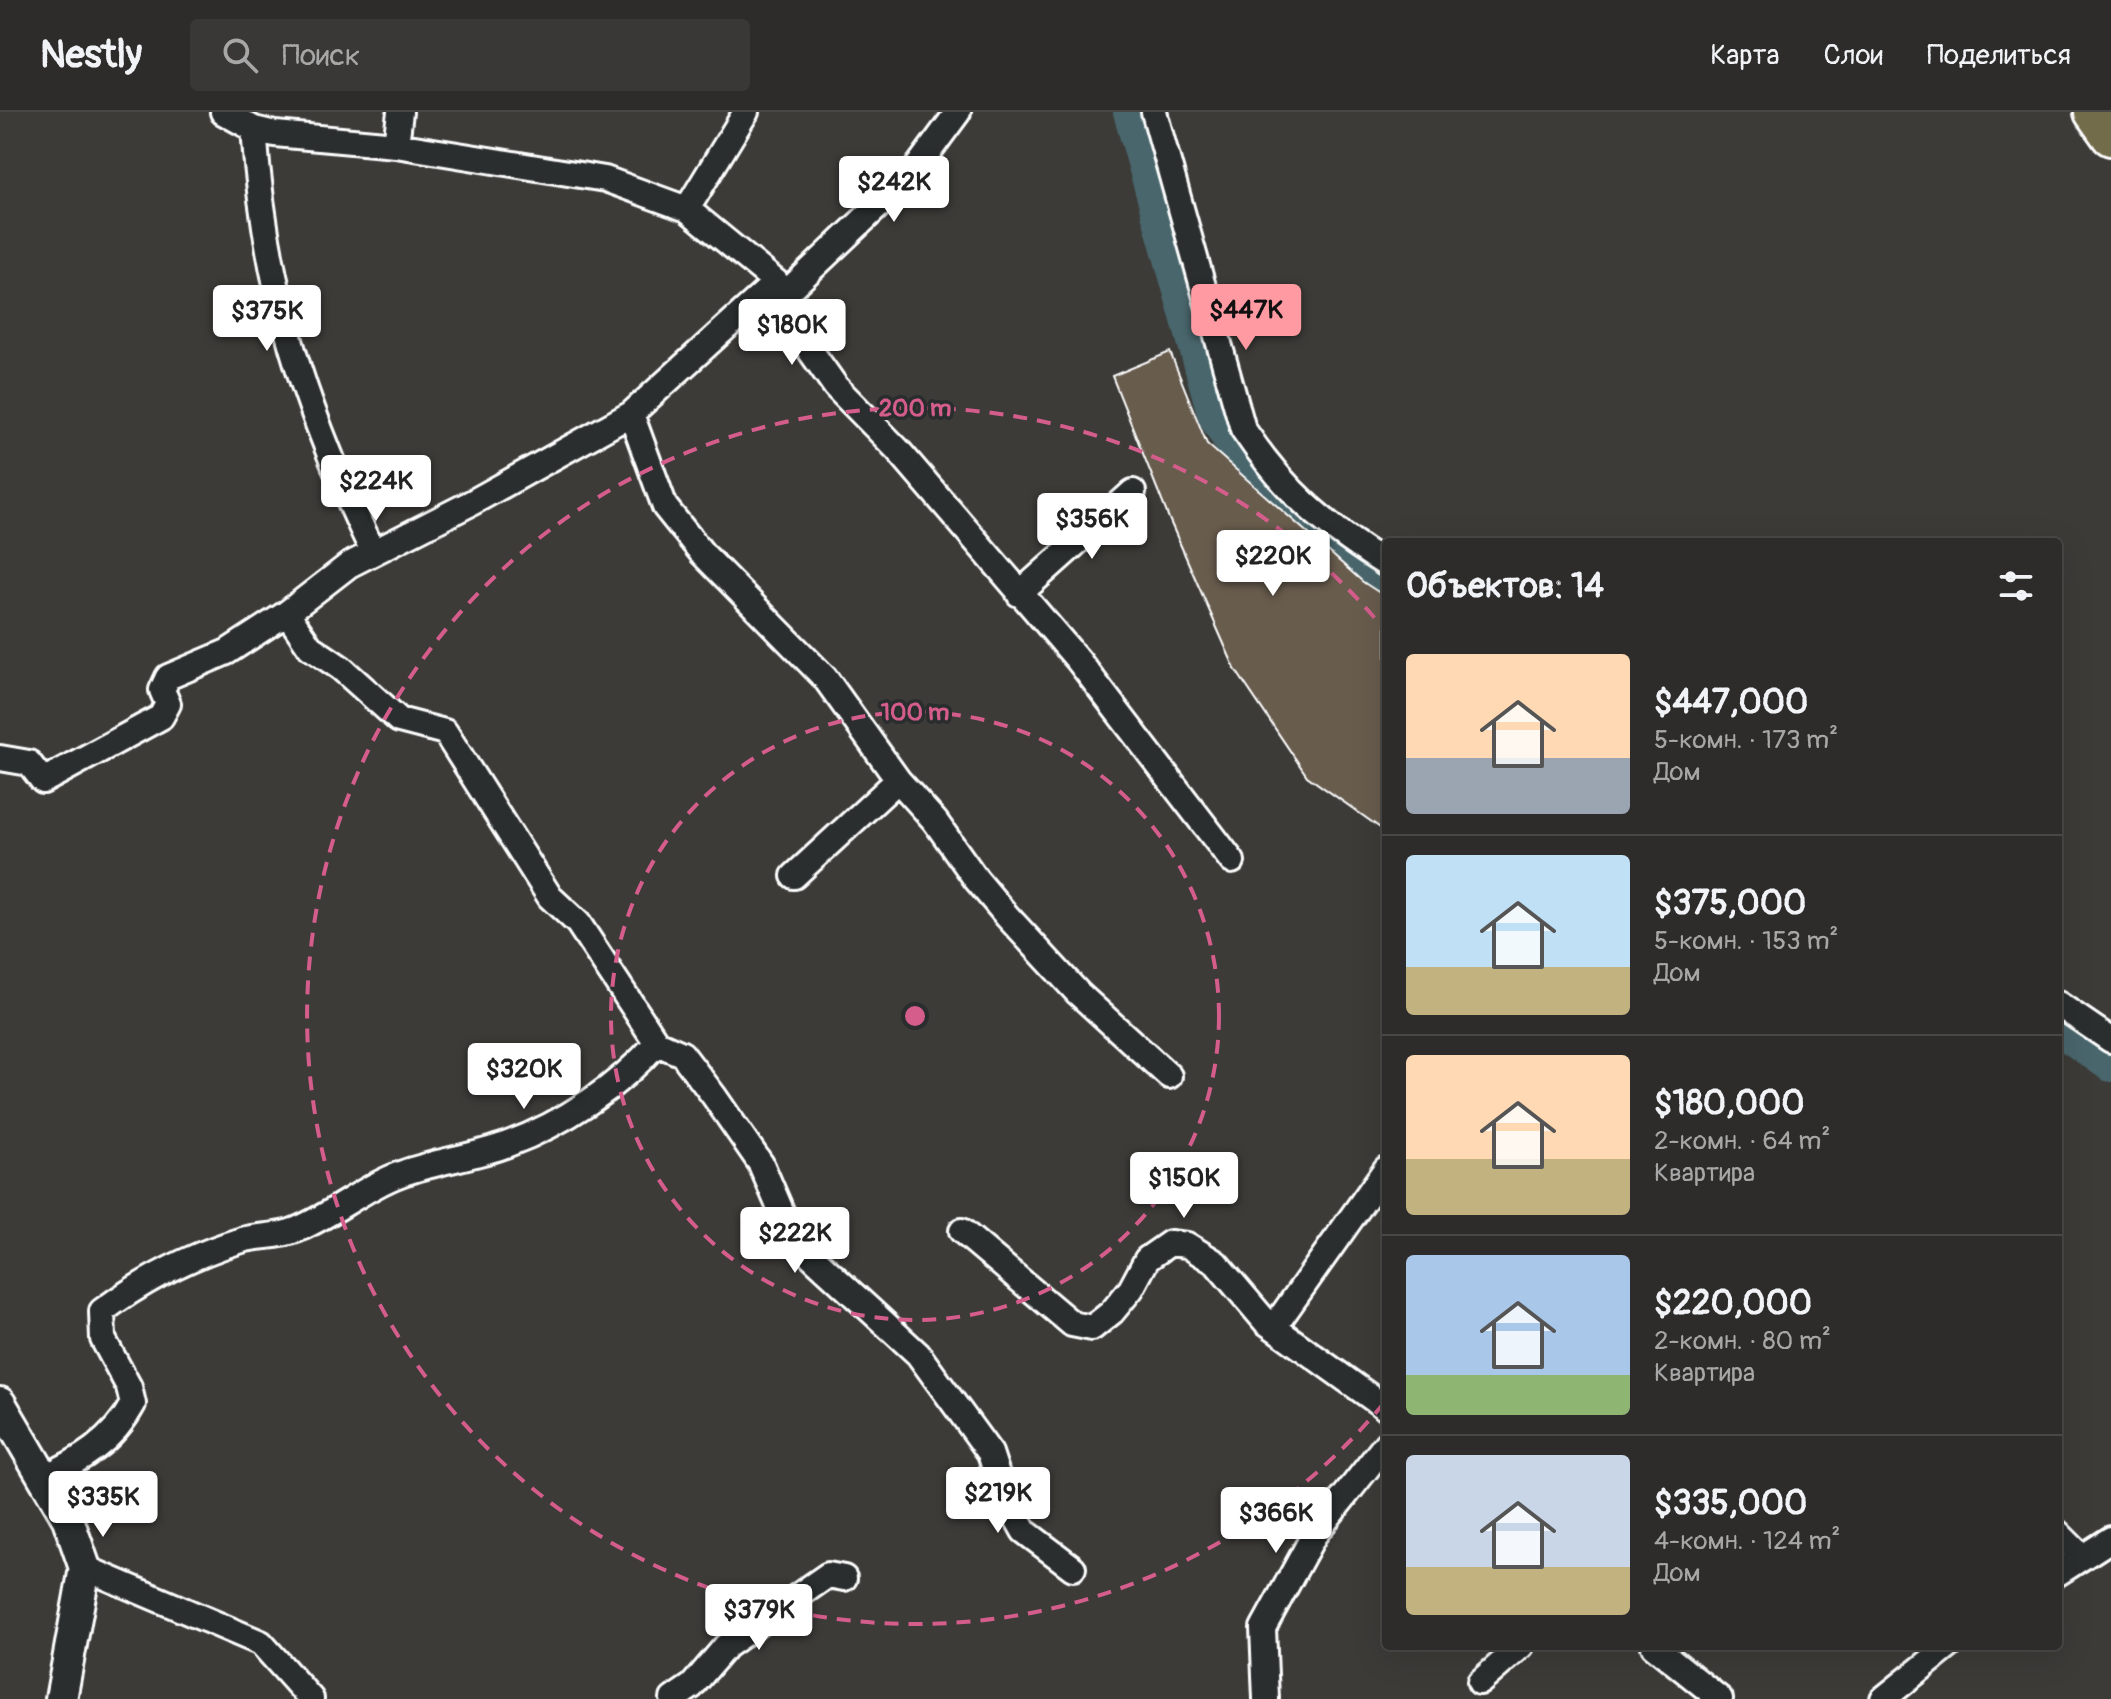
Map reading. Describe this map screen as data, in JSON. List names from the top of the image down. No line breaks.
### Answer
{"page":{"header":"Nestly","search":"Поиск","nav":["Карта","Слои","Поделиться"],"price":["$242K","$447K","$375K","$180K","$224K","$356K","$220K","$320K","$150K","$222K","$219K","$335K","$366K","$379K"],"heading":"Объектов: 14","list":[{"name":"$447,000","note":"5-комн. · 173 m² · Дом"},{"name":"$375,000","note":"5-комн. · 153 m² · Дом"},{"name":"$180,000","note":"2-комн. · 64 m² · Квартира"},{"name":"$220,000","note":"2-комн. · 80 m² · Квартира"},{"name":"$335,000","note":"4-комн. · 124 m² · Дом"}]},"rings":["200 m","100 m"]}
